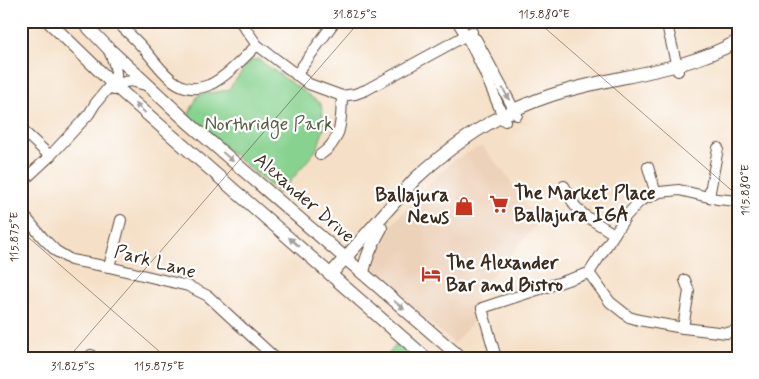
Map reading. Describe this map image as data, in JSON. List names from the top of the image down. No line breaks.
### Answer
{"streets":{"main road":["Alexander Drive"],"street":["Park Lane"]},"parks":["Northridge Park"],"places":{"supermarket":["The Market Place Ballajura IGA"],"shop":["Ballajura News"],"hotel":["The Alexander Bar and Bistro"]},"coordinates":["31.825°S","115.880°E","115.875°E"]}
